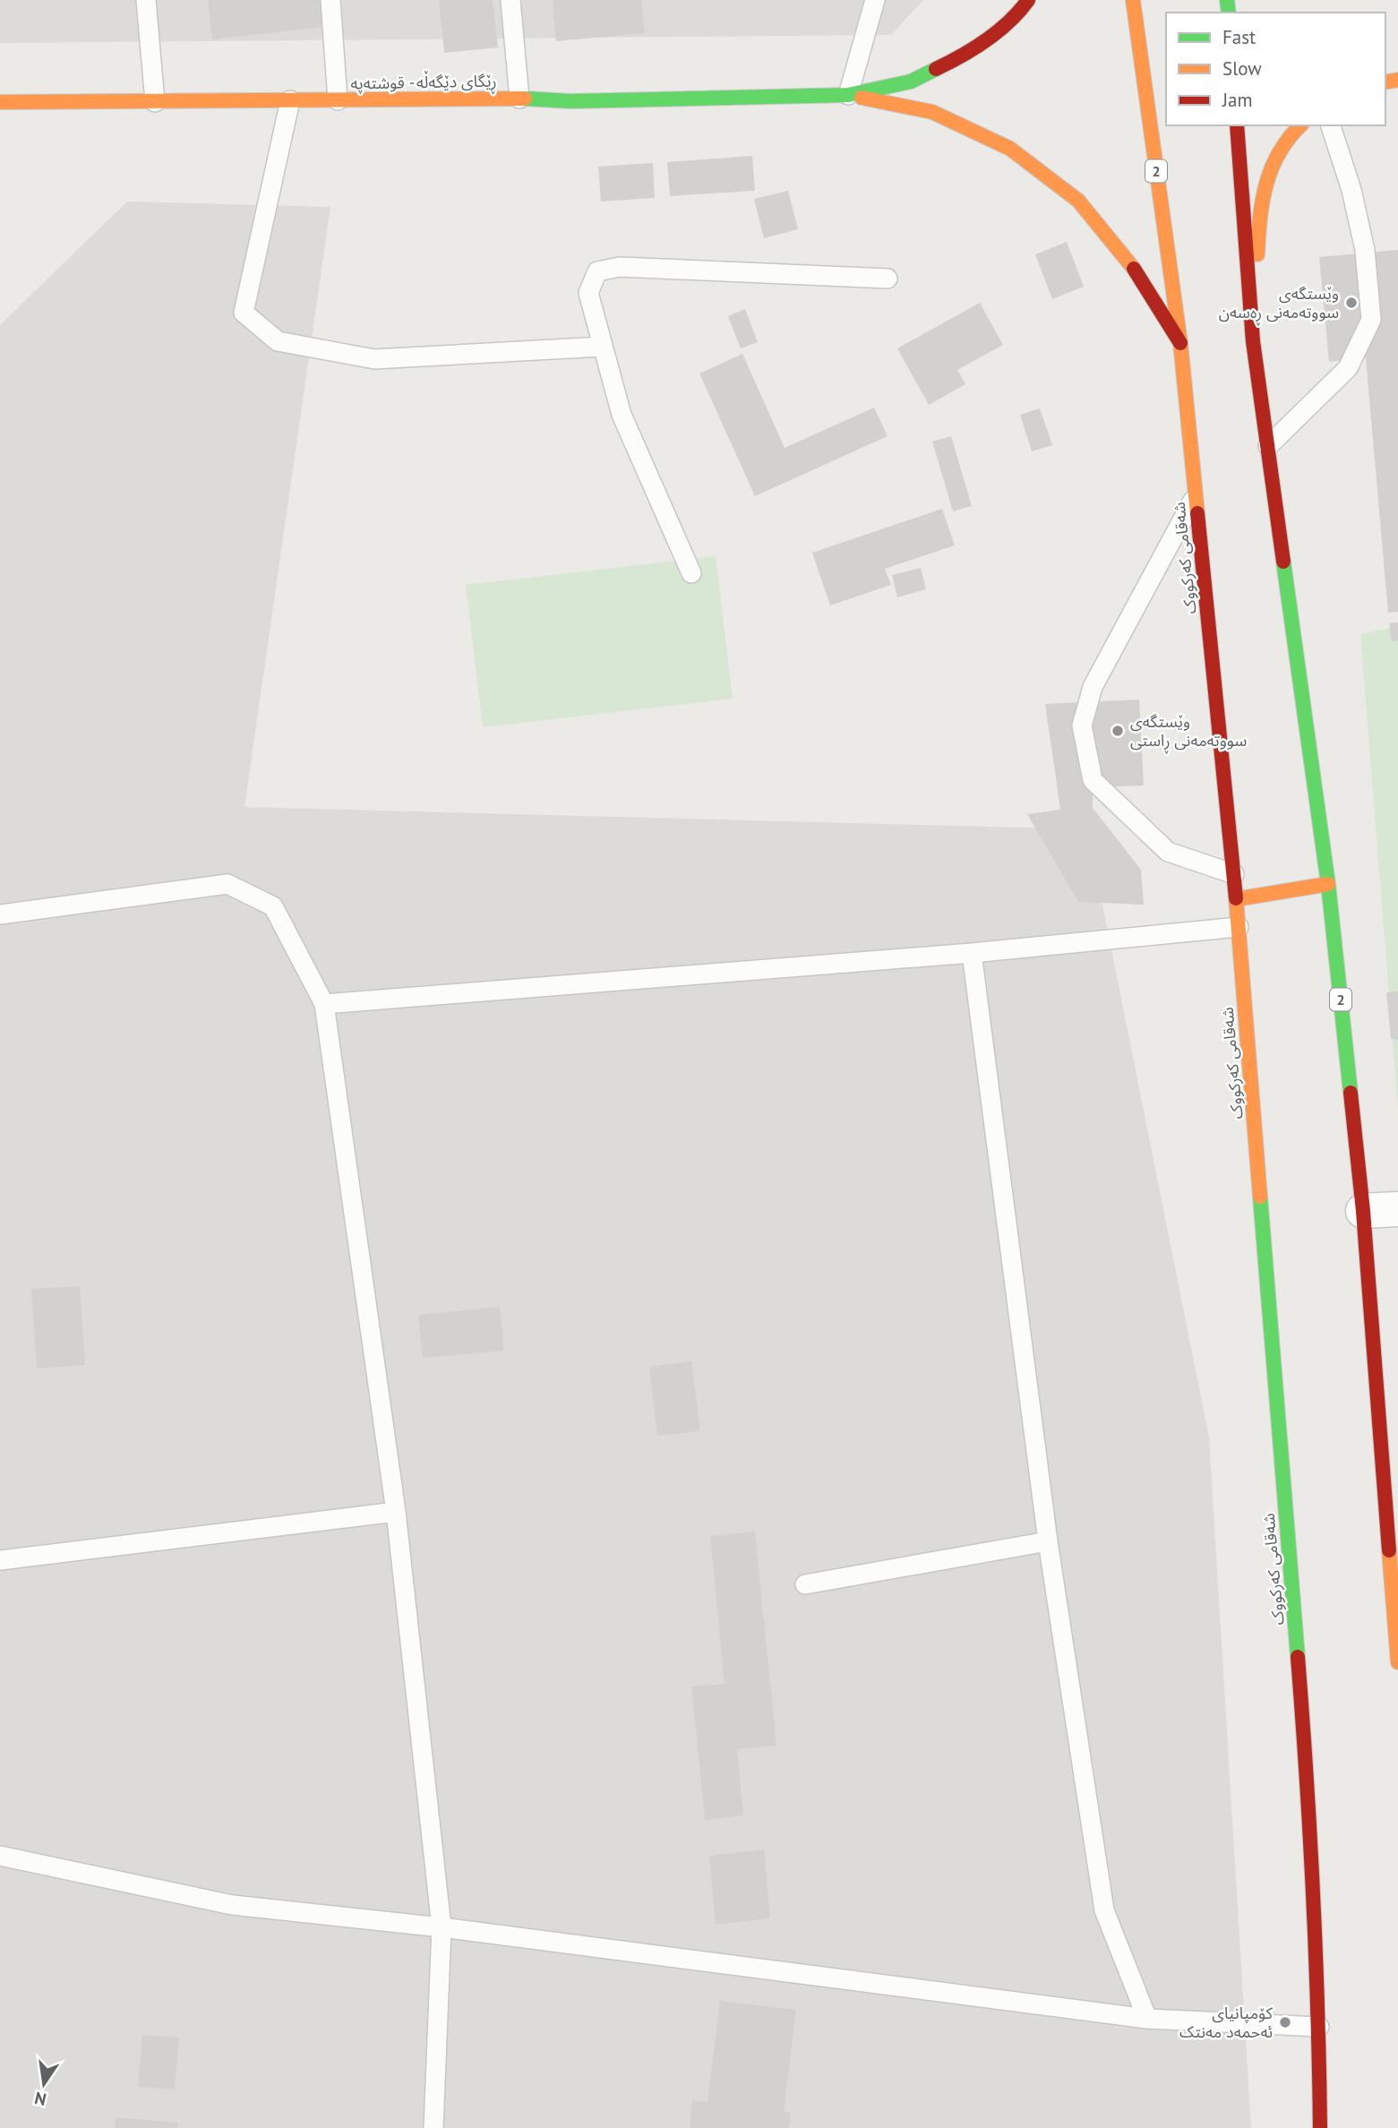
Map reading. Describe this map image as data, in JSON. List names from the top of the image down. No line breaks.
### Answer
{"streets":{"main road":["ڕێگای دێگەڵە - قوشتەپە","2","شەقامی کەرکووک"]},"crossings":[["ڕێگای دێگەڵە - قوشتەپە","شەقامی کەرکووک"]],"places":["وێستگەی سووتەمەنی ڕەسەن","وێستگەی سووتەمەنی ڕاستی","کۆمپانیای ئەحمەد مەنتک"],"legend":["Fast","Slow","Jam"],"north":"bottom"}
